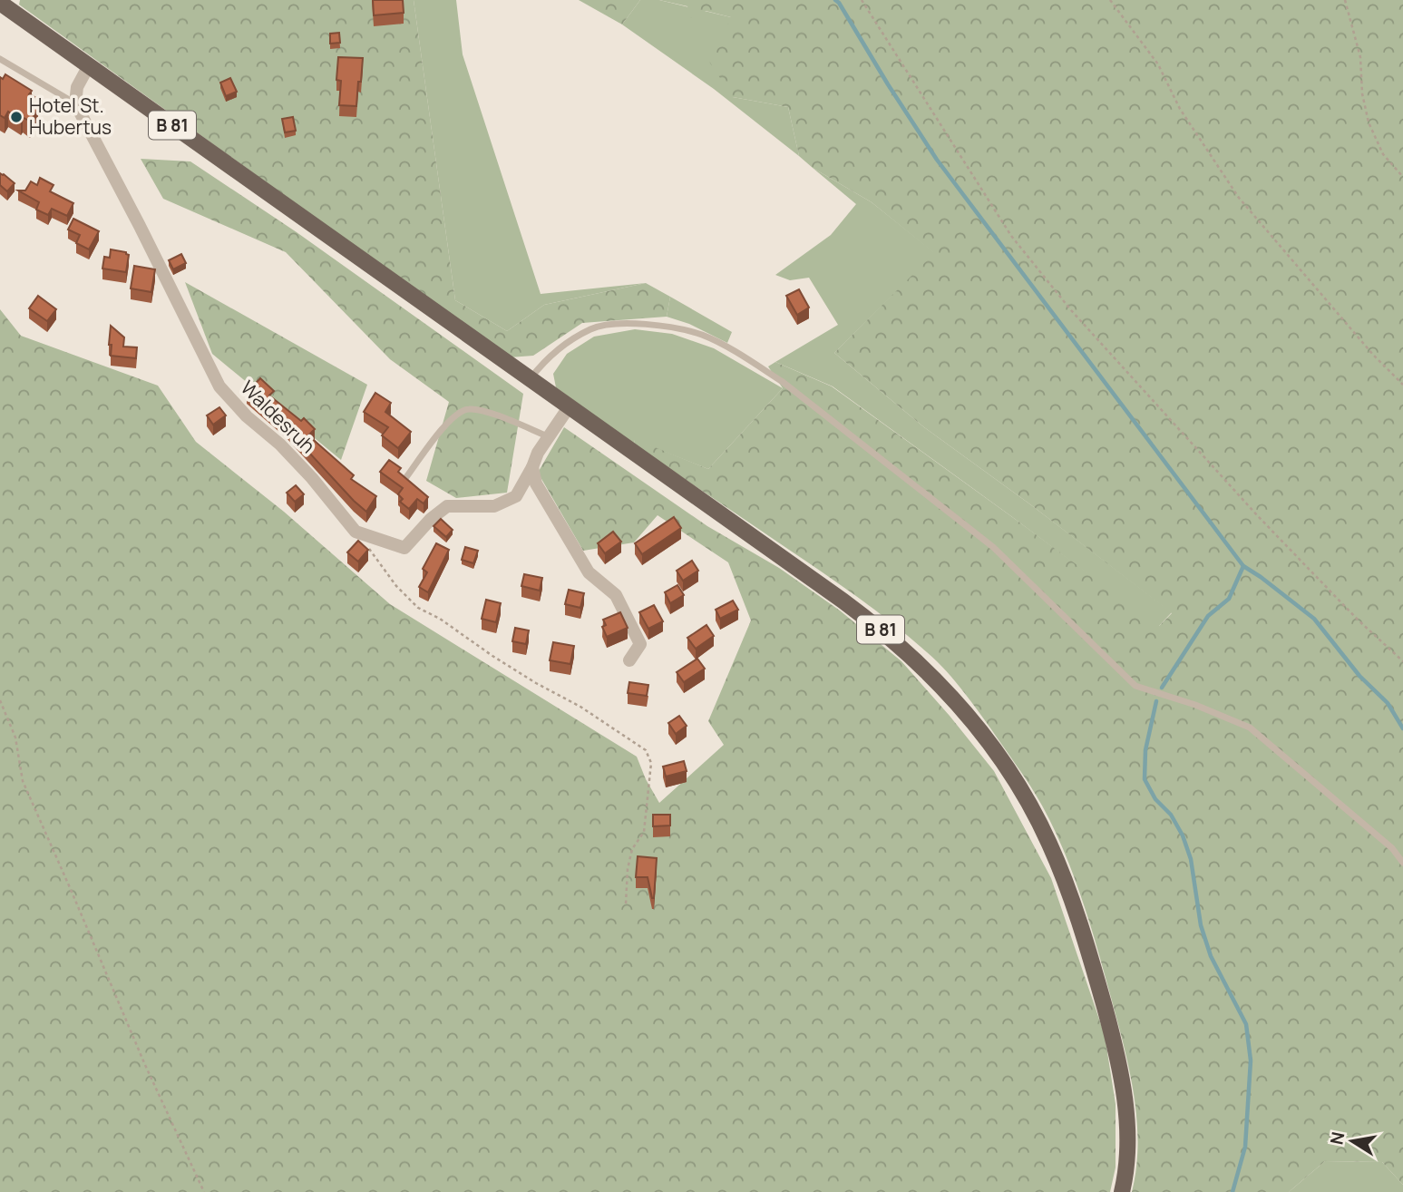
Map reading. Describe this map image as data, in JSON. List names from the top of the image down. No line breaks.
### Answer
{"streets":{"main road":["B 81"],"street":["Waldesruh"]},"places":["Hotel St. Hubertus"],"north":"left"}
